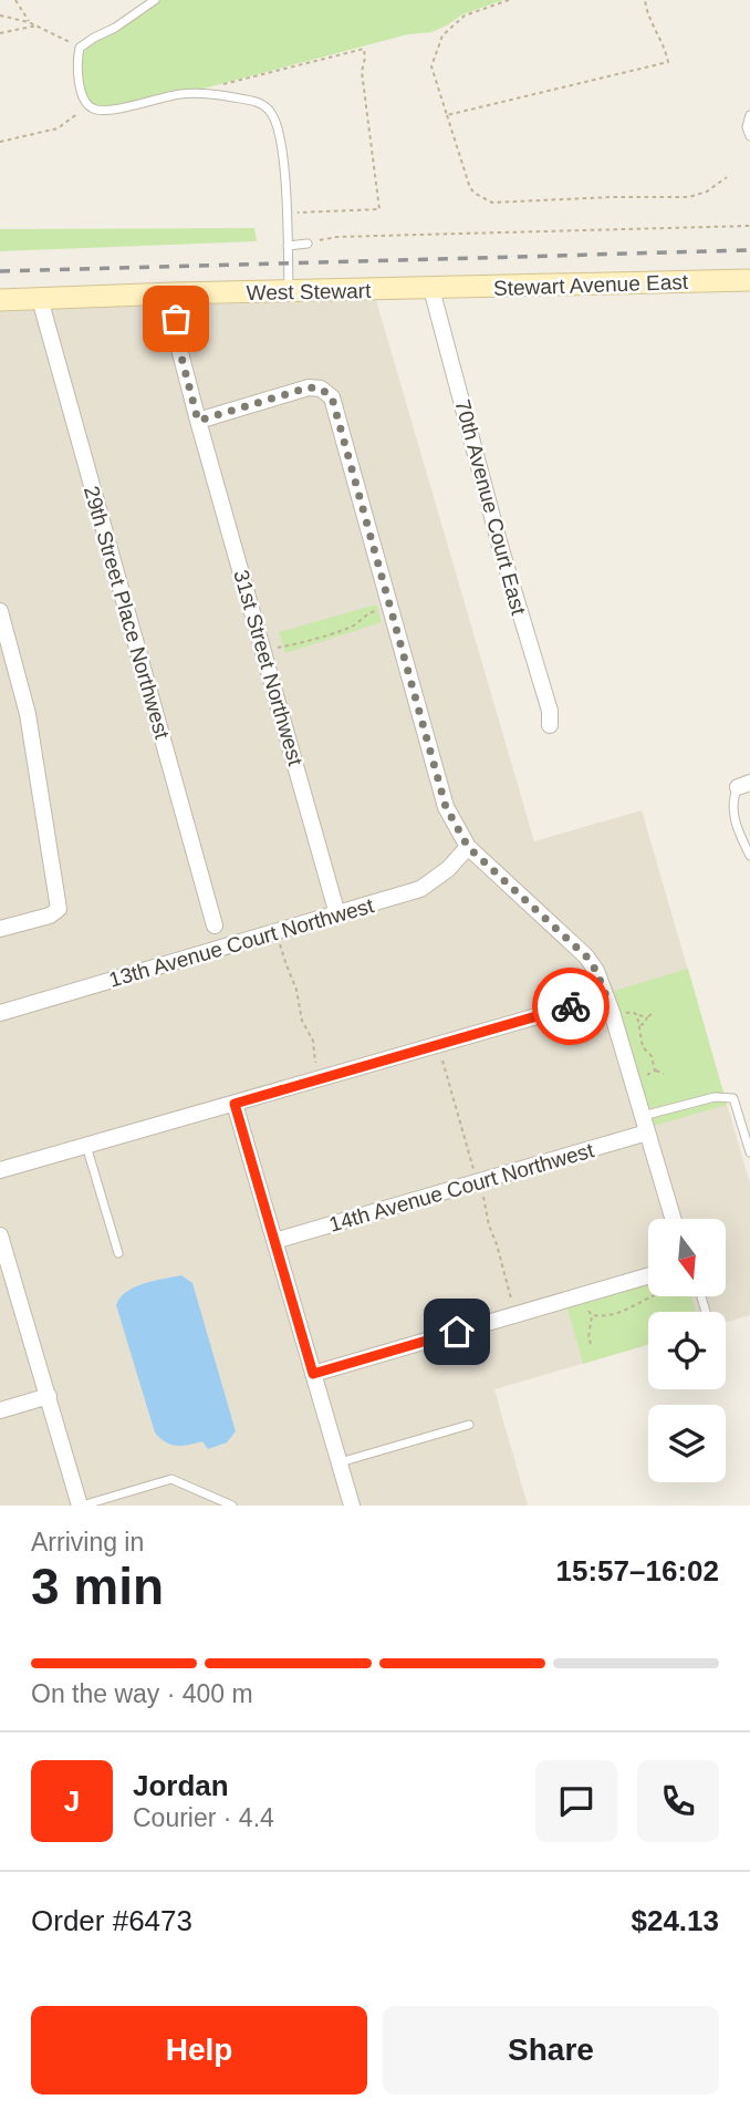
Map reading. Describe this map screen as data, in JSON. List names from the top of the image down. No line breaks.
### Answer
{"streets":{"street":["Stewart Avenue East","West Stewart","70th Avenue Court East","29th Street Place Northwest","31st Street Northwest","13th Avenue Court Northwest","14th Avenue Court Northwest"]},"crossings":[["Stewart Avenue East","West Stewart"],["Stewart Avenue East","70th Avenue Court East"],["West Stewart","70th Avenue Court East"],["West Stewart","29th Street Place Northwest"],["31st Street Northwest","13th Avenue Court Northwest"]],"north":"bottom","page":{"heading":["3 min","Arriving in","15:57–16:02"],"panel":["Jordan","Courier · 4.4","Order #6473","$24.13"],"bar":"On the way · 400 m","round":"J","buttons":["Help","Share"]}}
